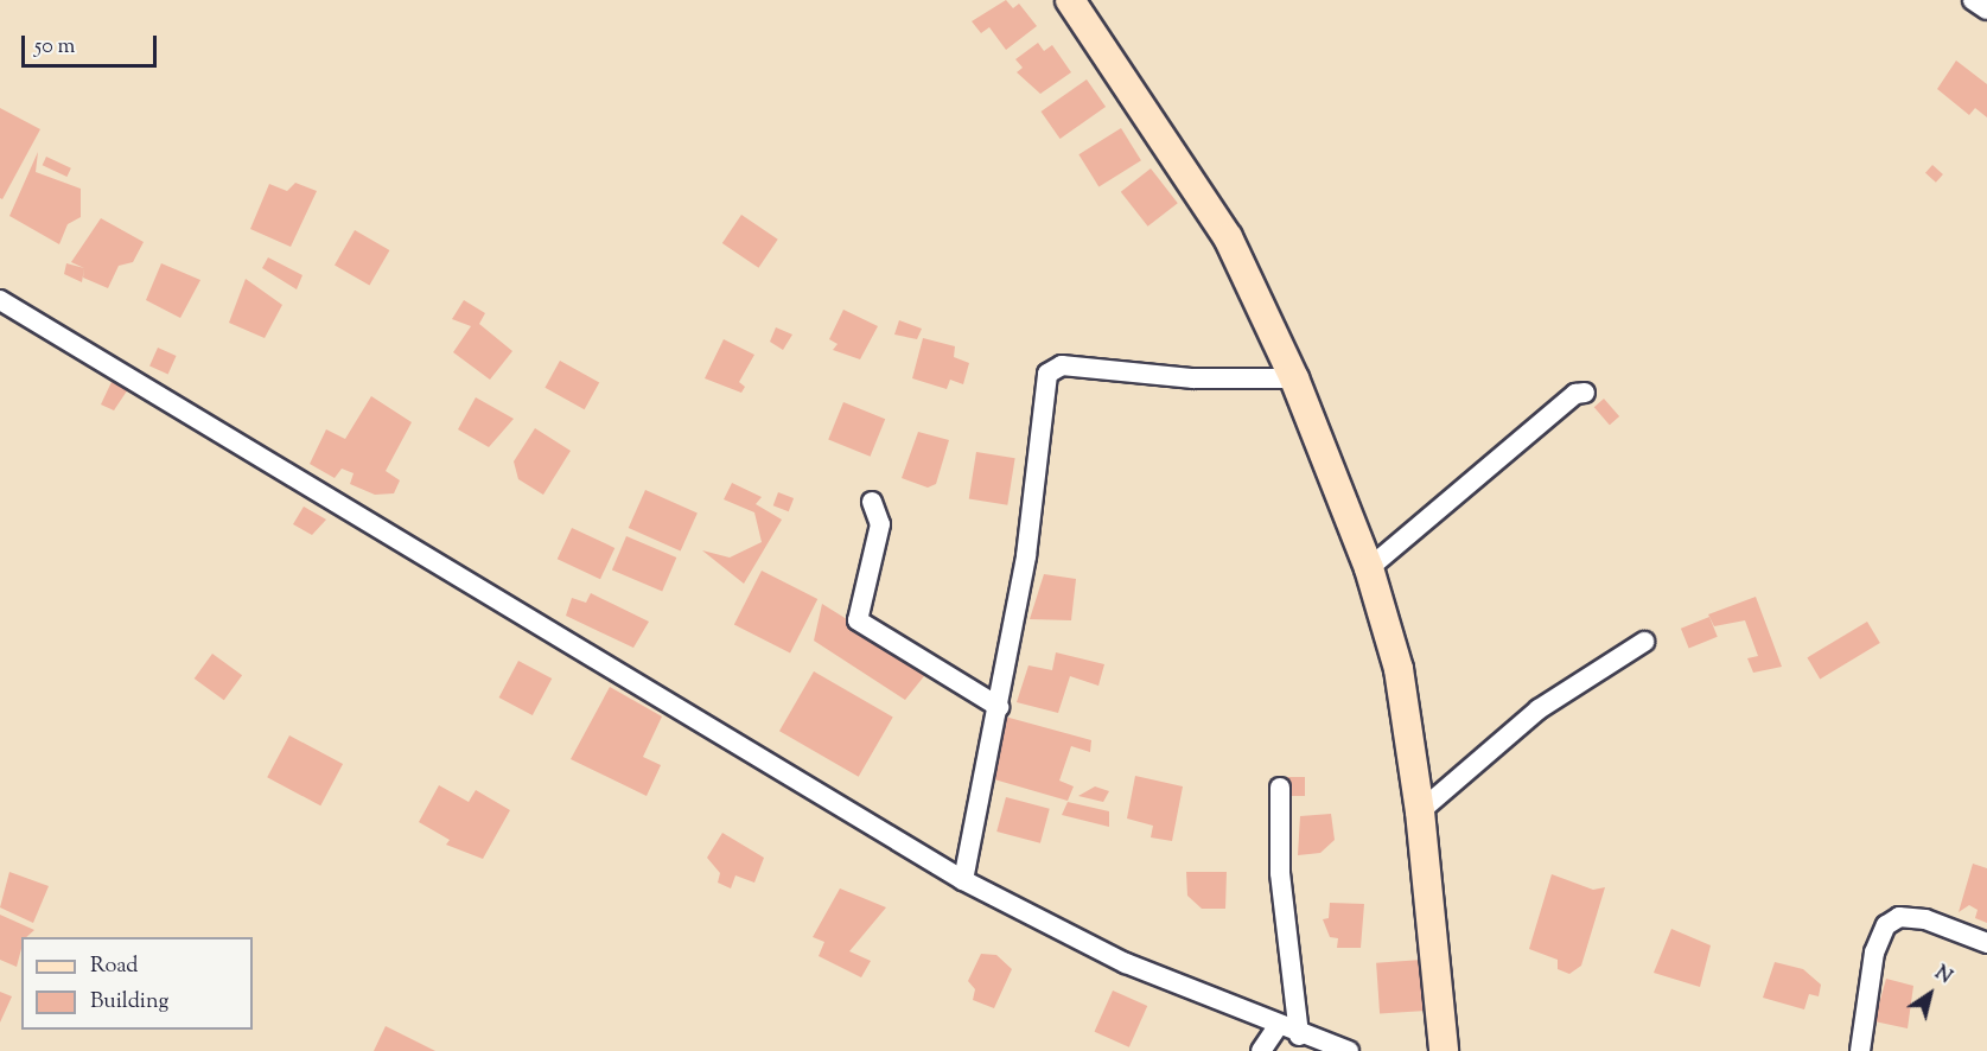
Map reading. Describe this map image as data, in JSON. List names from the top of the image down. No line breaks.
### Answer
{"legend":["Road","Building"],"scale_bar":"50 m","north":"top right"}
